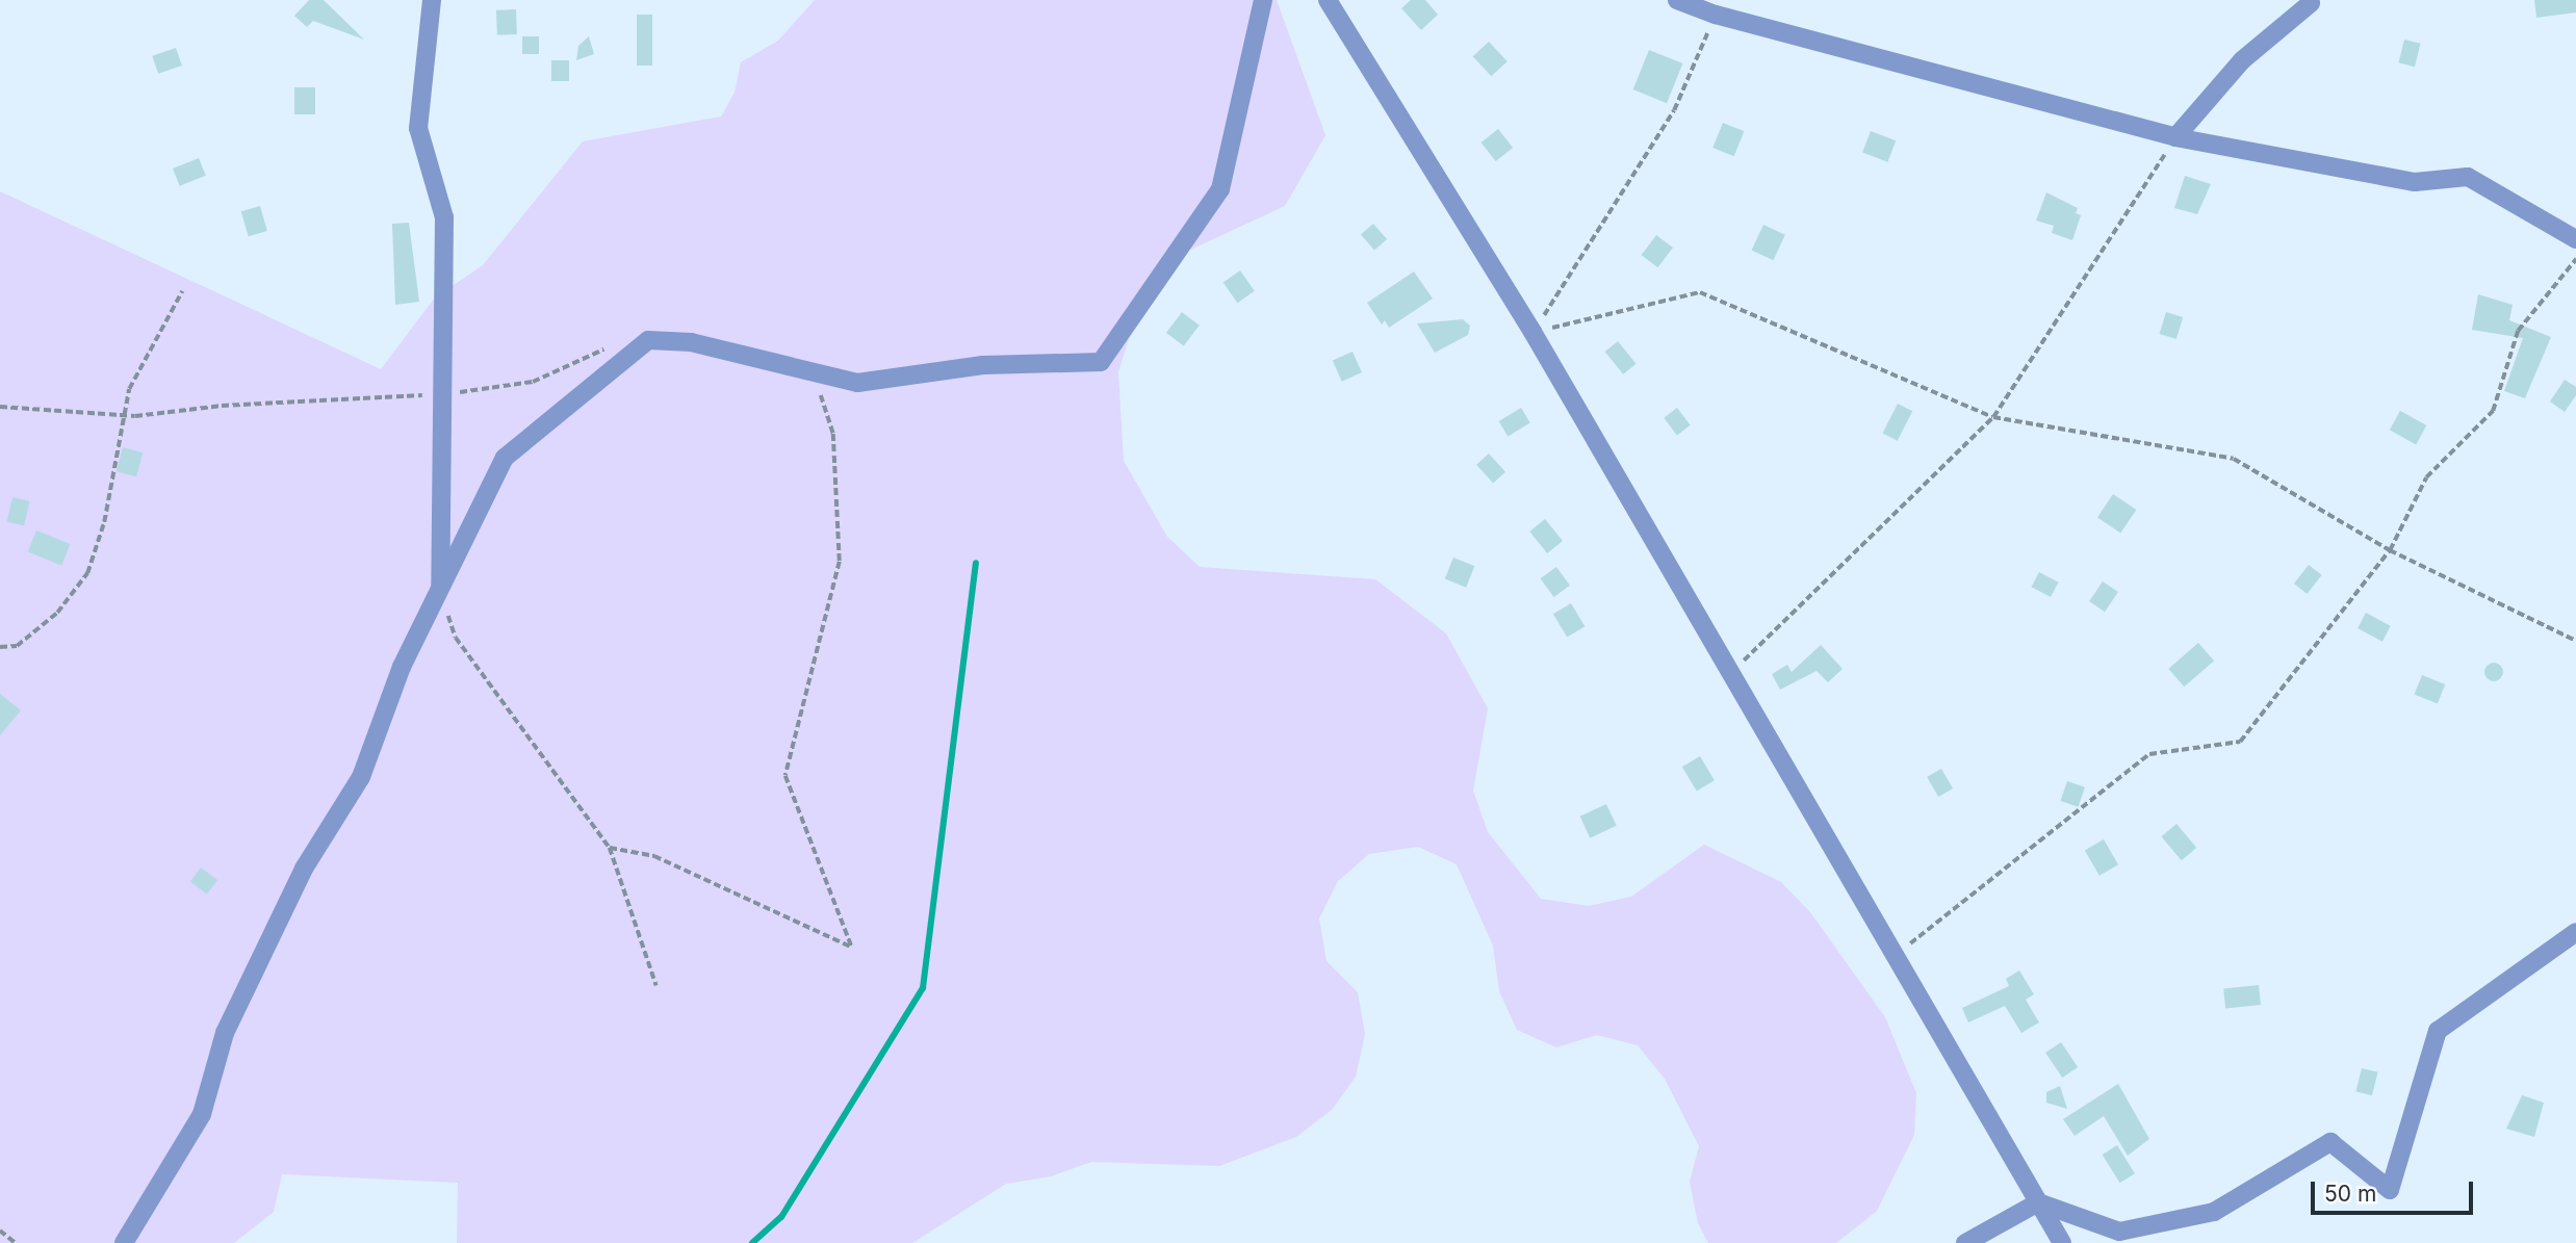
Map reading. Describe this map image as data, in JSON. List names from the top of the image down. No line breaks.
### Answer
{"scale_bar":"50 m"}
